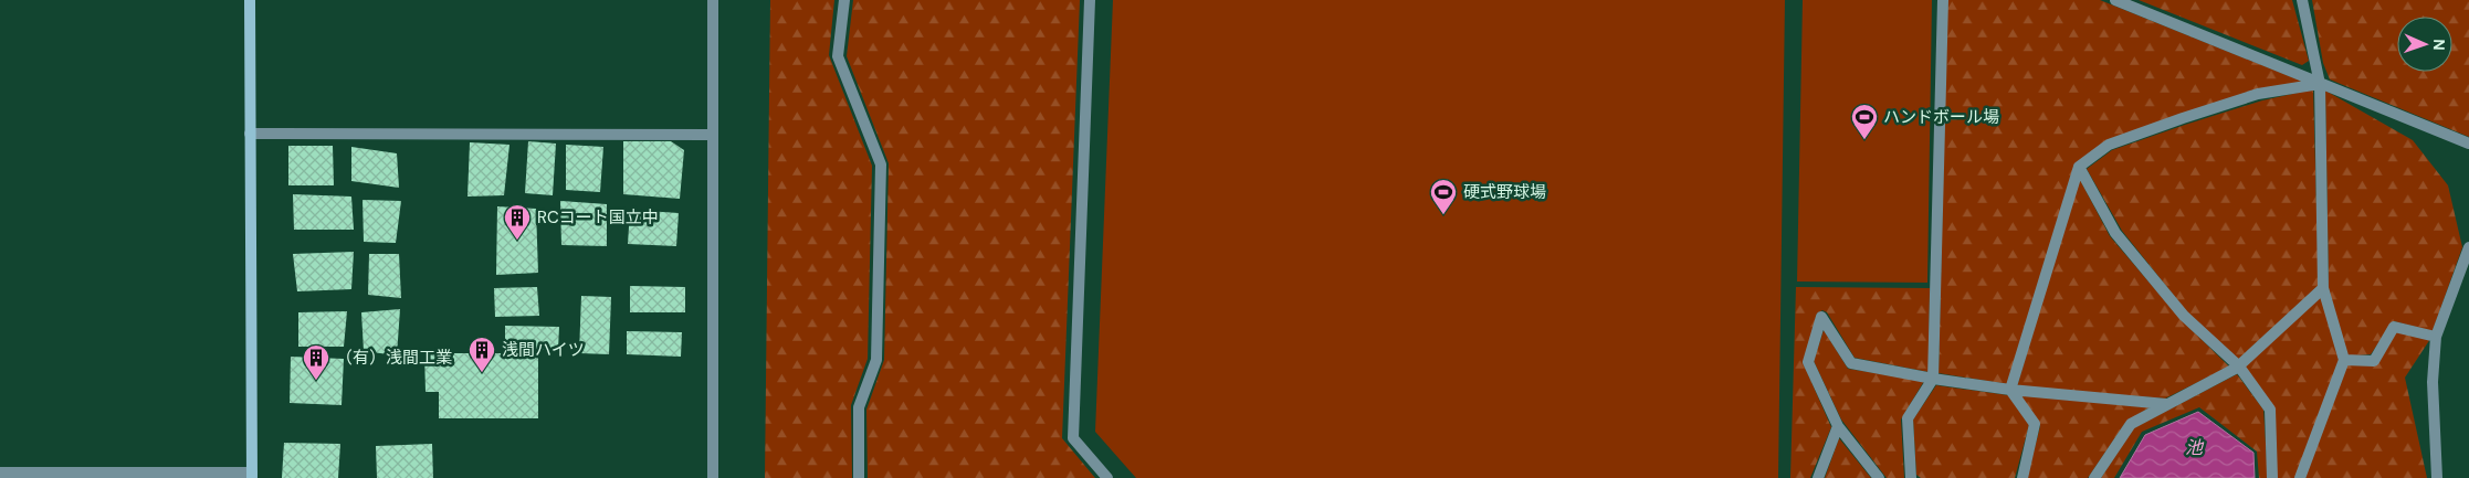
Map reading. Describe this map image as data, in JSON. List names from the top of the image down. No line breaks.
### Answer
{"water":["池"],"places":{"sports":["ハンドボール場","硬式野球場"],"building":["RCコート国立中","浅間ハイツ","（有）浅間工業"]},"north":"right"}
